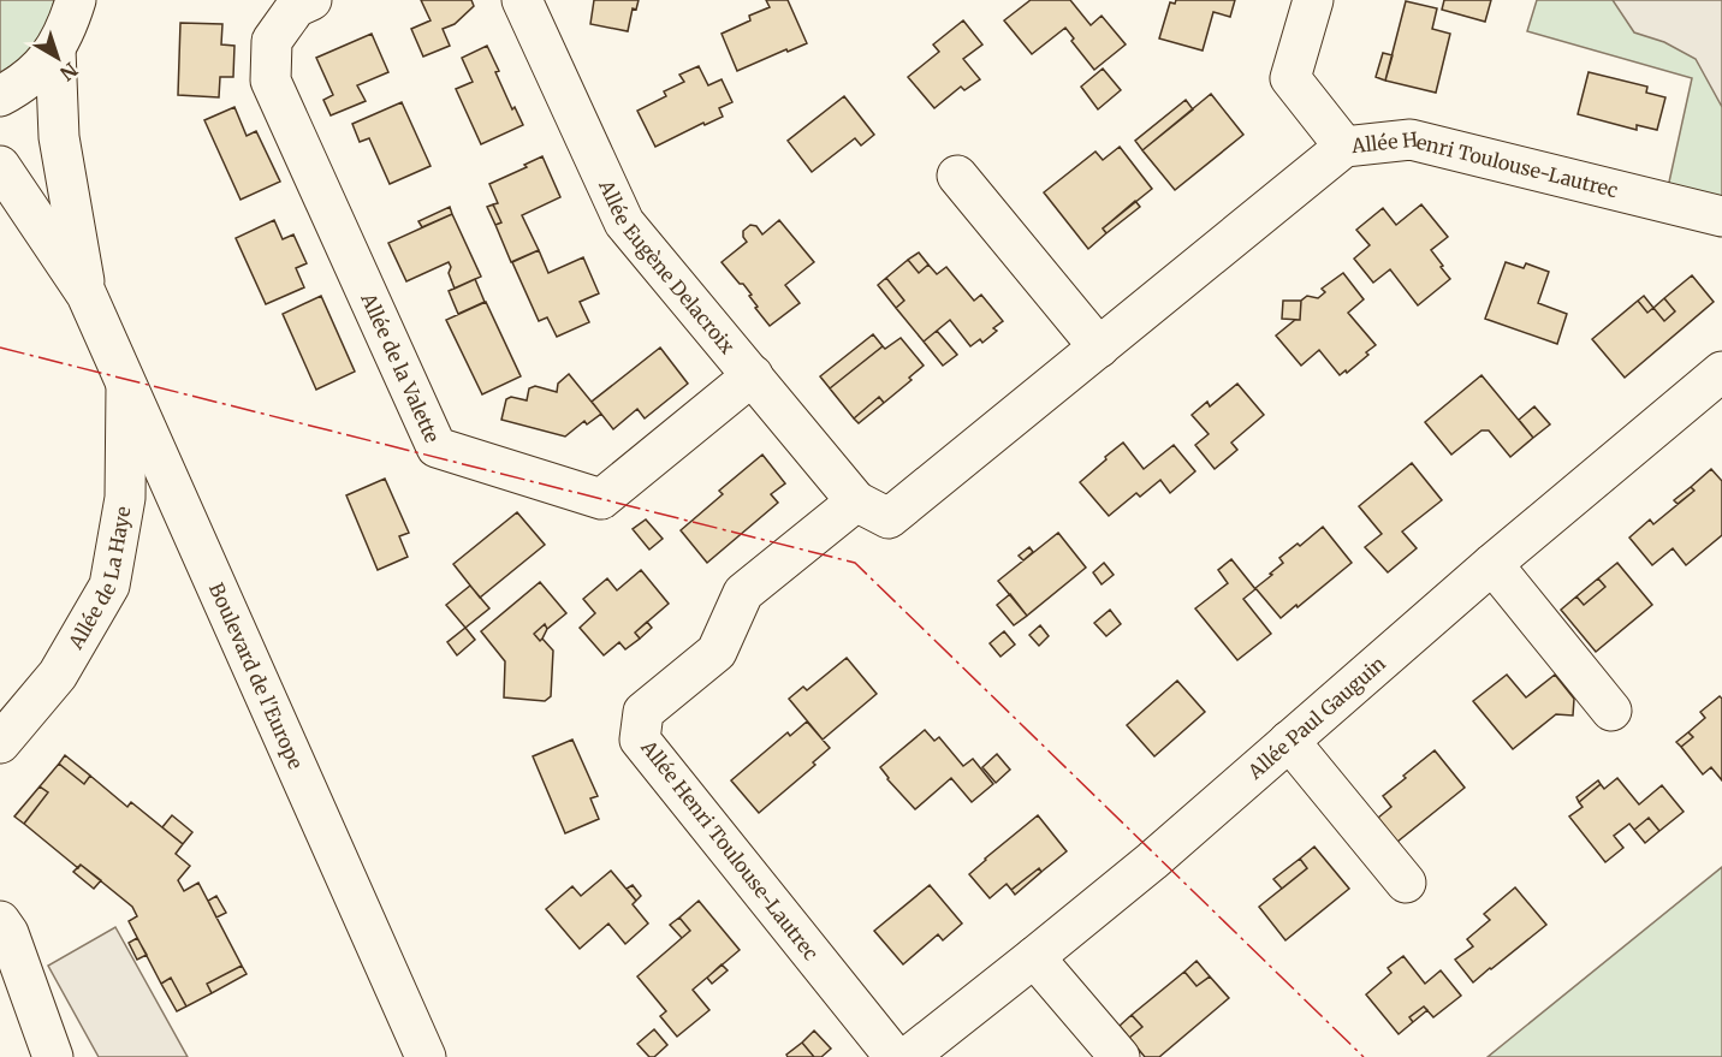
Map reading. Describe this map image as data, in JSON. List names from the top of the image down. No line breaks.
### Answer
{"streets":{"street":["Allée Henri Toulouse-Lautrec","Allée Eugène Delacroix","Allée de la Valette","Allée de La Haye","Boulevard de l'Europe","Allée Paul Gauguin"]},"crossings":[["Allée Henri Toulouse-Lautrec","Allée Eugène Delacroix"],["Allée Eugène Delacroix","Allée de la Valette"],["Allée de La Haye","Boulevard de l'Europe"]],"north":"bottom right"}
